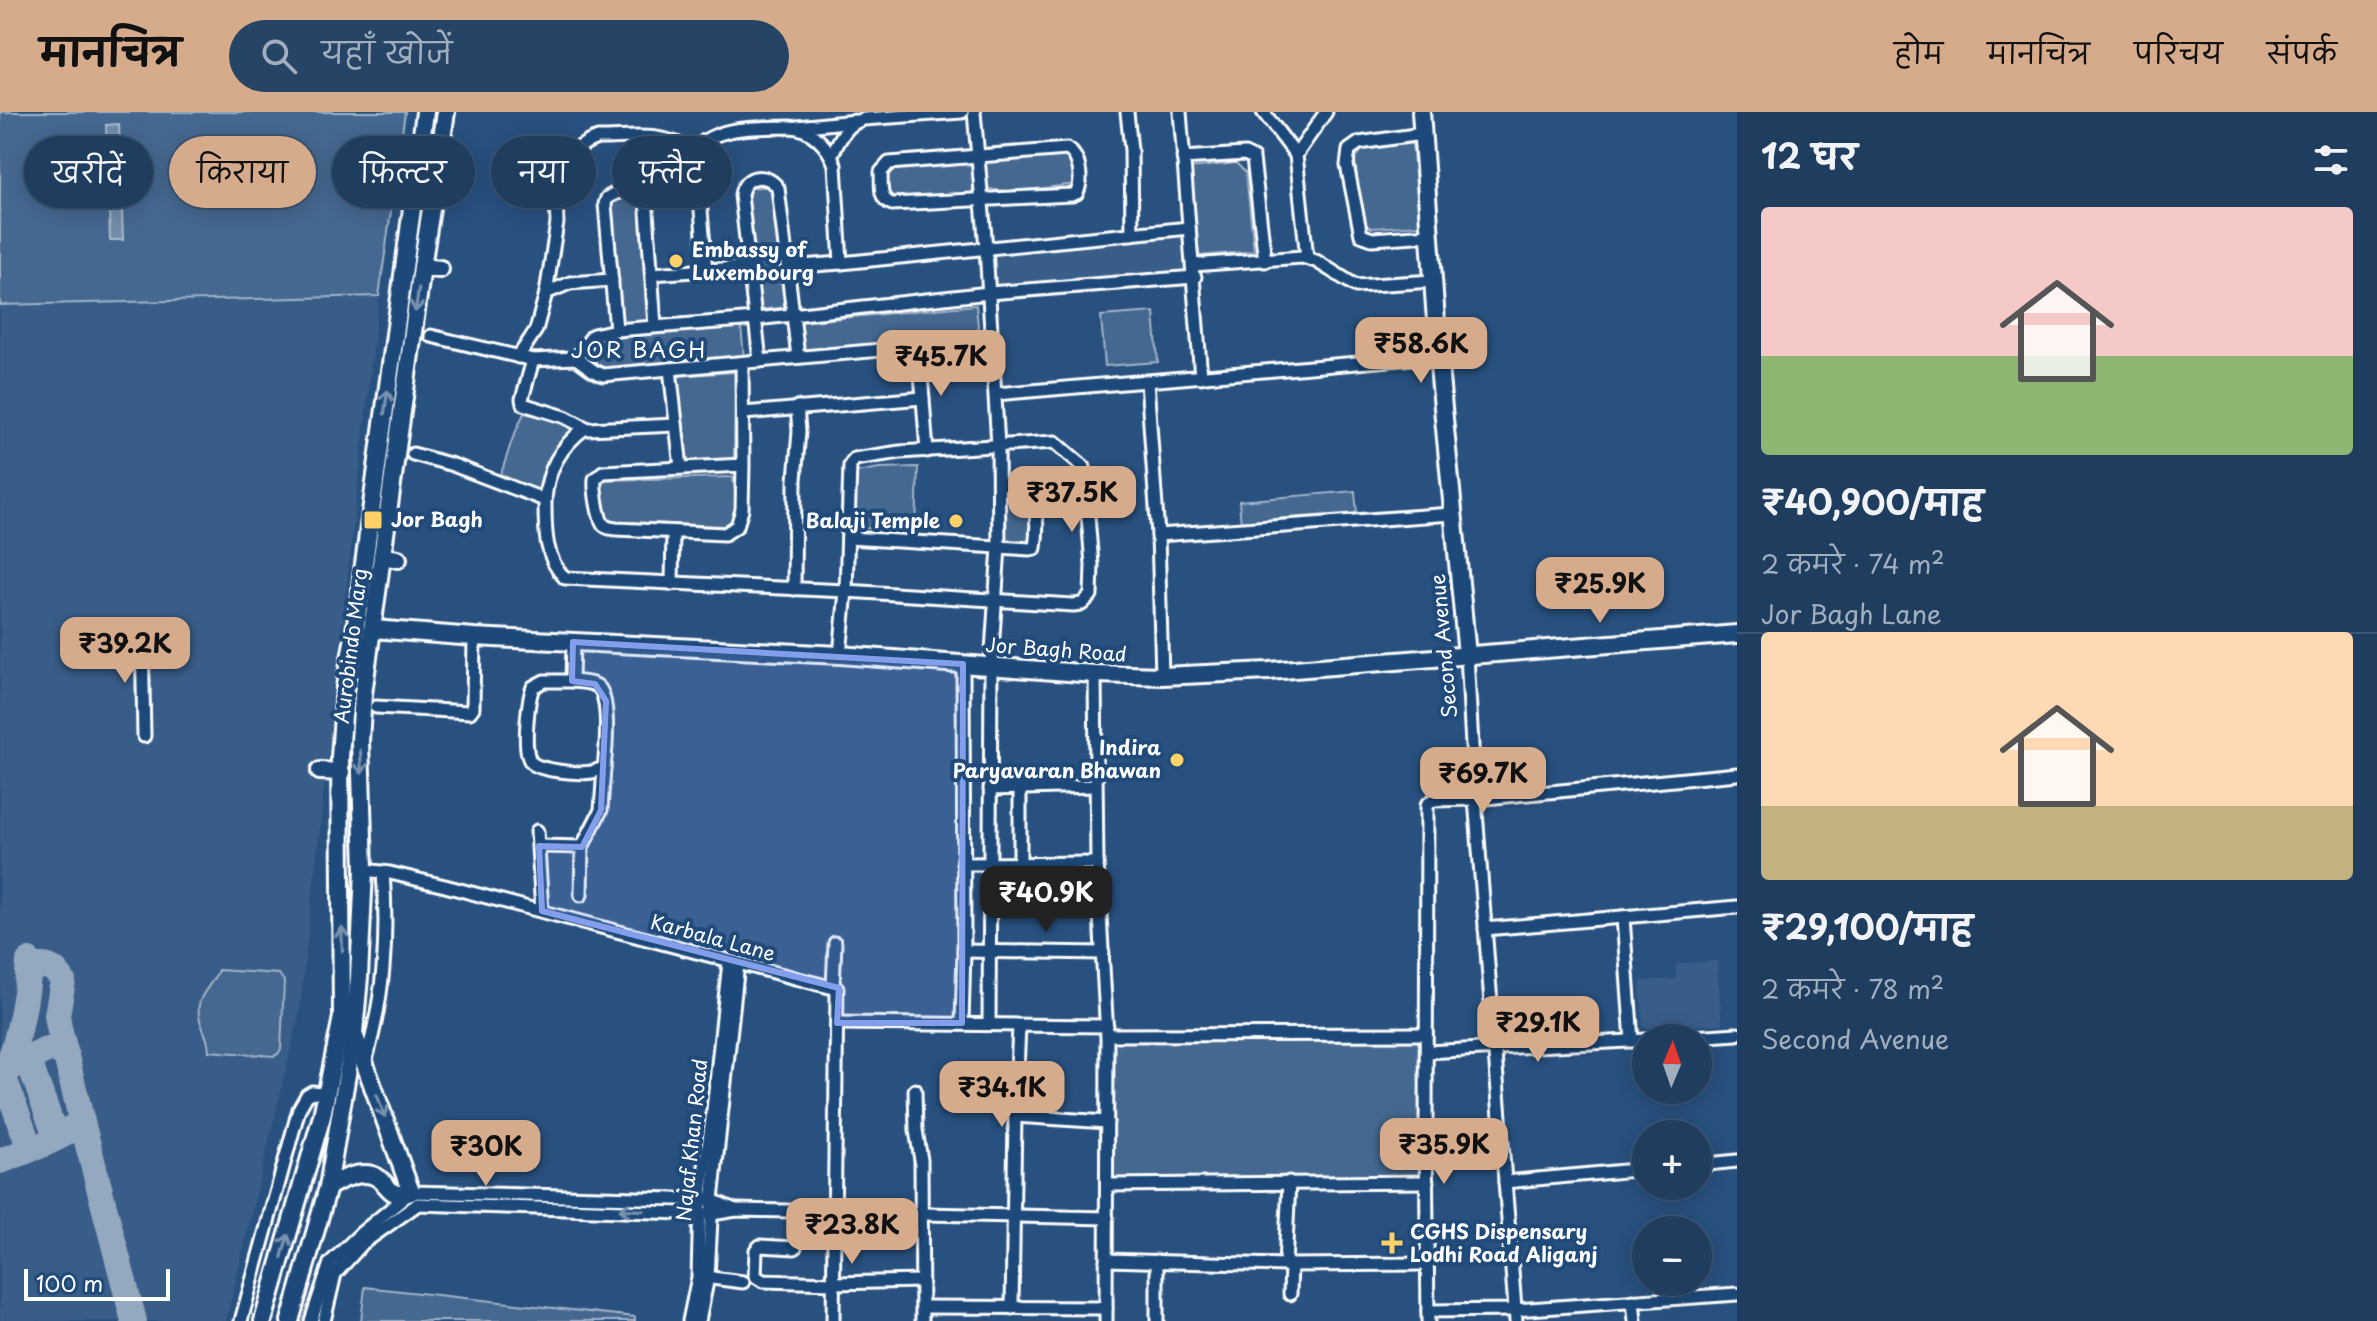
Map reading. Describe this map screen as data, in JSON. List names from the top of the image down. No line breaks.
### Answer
{"streets":{"main road":["Aurobindo Marg","Second Avenue","Jor Bagh Road"],"street":["Karbala Lane","Najaf Khan Road"]},"crossings":[["Aurobindo Marg","Jor Bagh Road"],["Aurobindo Marg","Karbala Lane"],["Second Avenue","Jor Bagh Road"],["Karbala Lane","Najaf Khan Road"]],"districts":["JOR BAGH"],"places":{"other":["Embassy of Luxembourg","Balaji Temple","Indira Paryavaran Bhawan"],"transit":["Jor Bagh"],"health":["CGHS Dispensary Lodhi Road Aliganj"]},"scale_bar":"100 m","north":"top","page":{"header":"मानचित्र","search":"यहाँ खोजें","nav":["होम","मानचित्र","परिचय","संपर्क"],"heading":"12 घर","chip":["खरीदें","किराया","फ़िल्टर","नया","फ़्लैट"],"list":[{"name":"₹40,900/माह","note":"2 कमरे · 74 m² · Jor Bagh Lane"},{"name":"₹29,100/माह","note":"2 कमरे · 78 m² · Second Avenue"}],"price":["₹58.6K","₹45.7K","₹37.5K","₹25.9K","₹39.2K","₹69.7K","₹40.9K","₹29.1K","₹34.1K","₹35.9K","₹30K","₹23.8K"],"map_buttons":["+","−"],"scale":"100 m"}}
